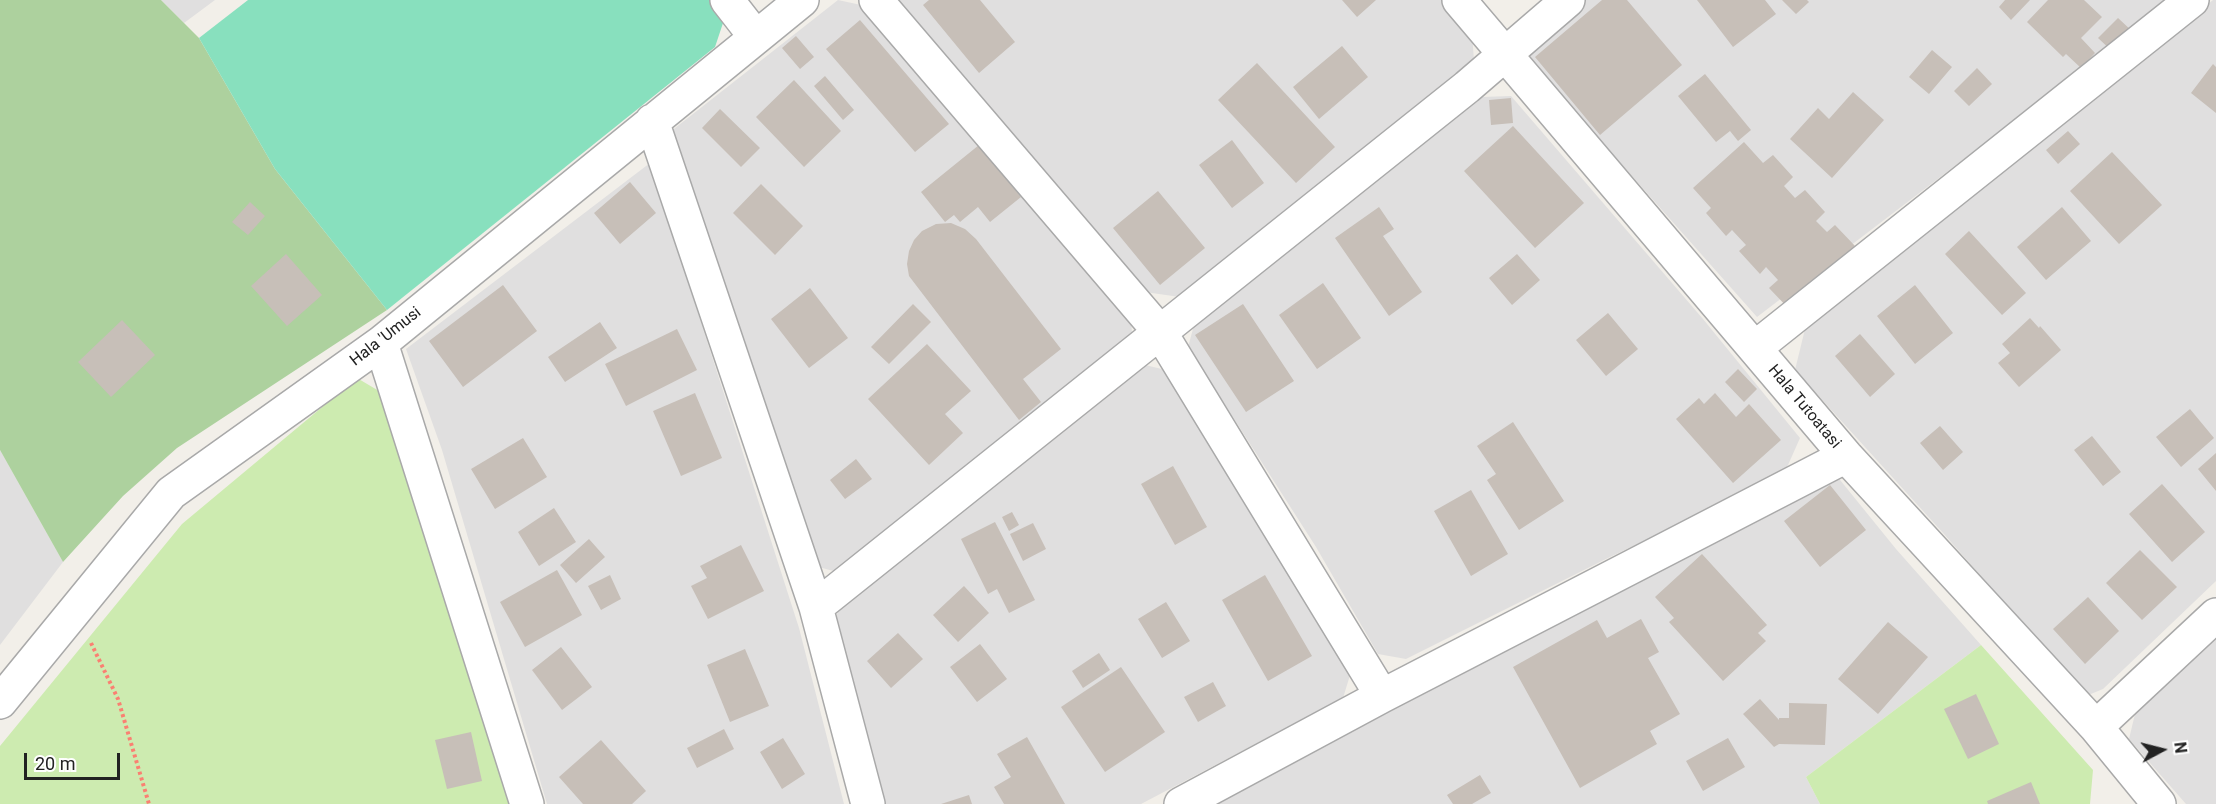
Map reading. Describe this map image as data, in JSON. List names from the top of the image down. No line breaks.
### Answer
{"streets":{"street":["Hala 'Umusi","Hala Tutoatasi"]},"scale_bar":"20 m","north":"right"}
